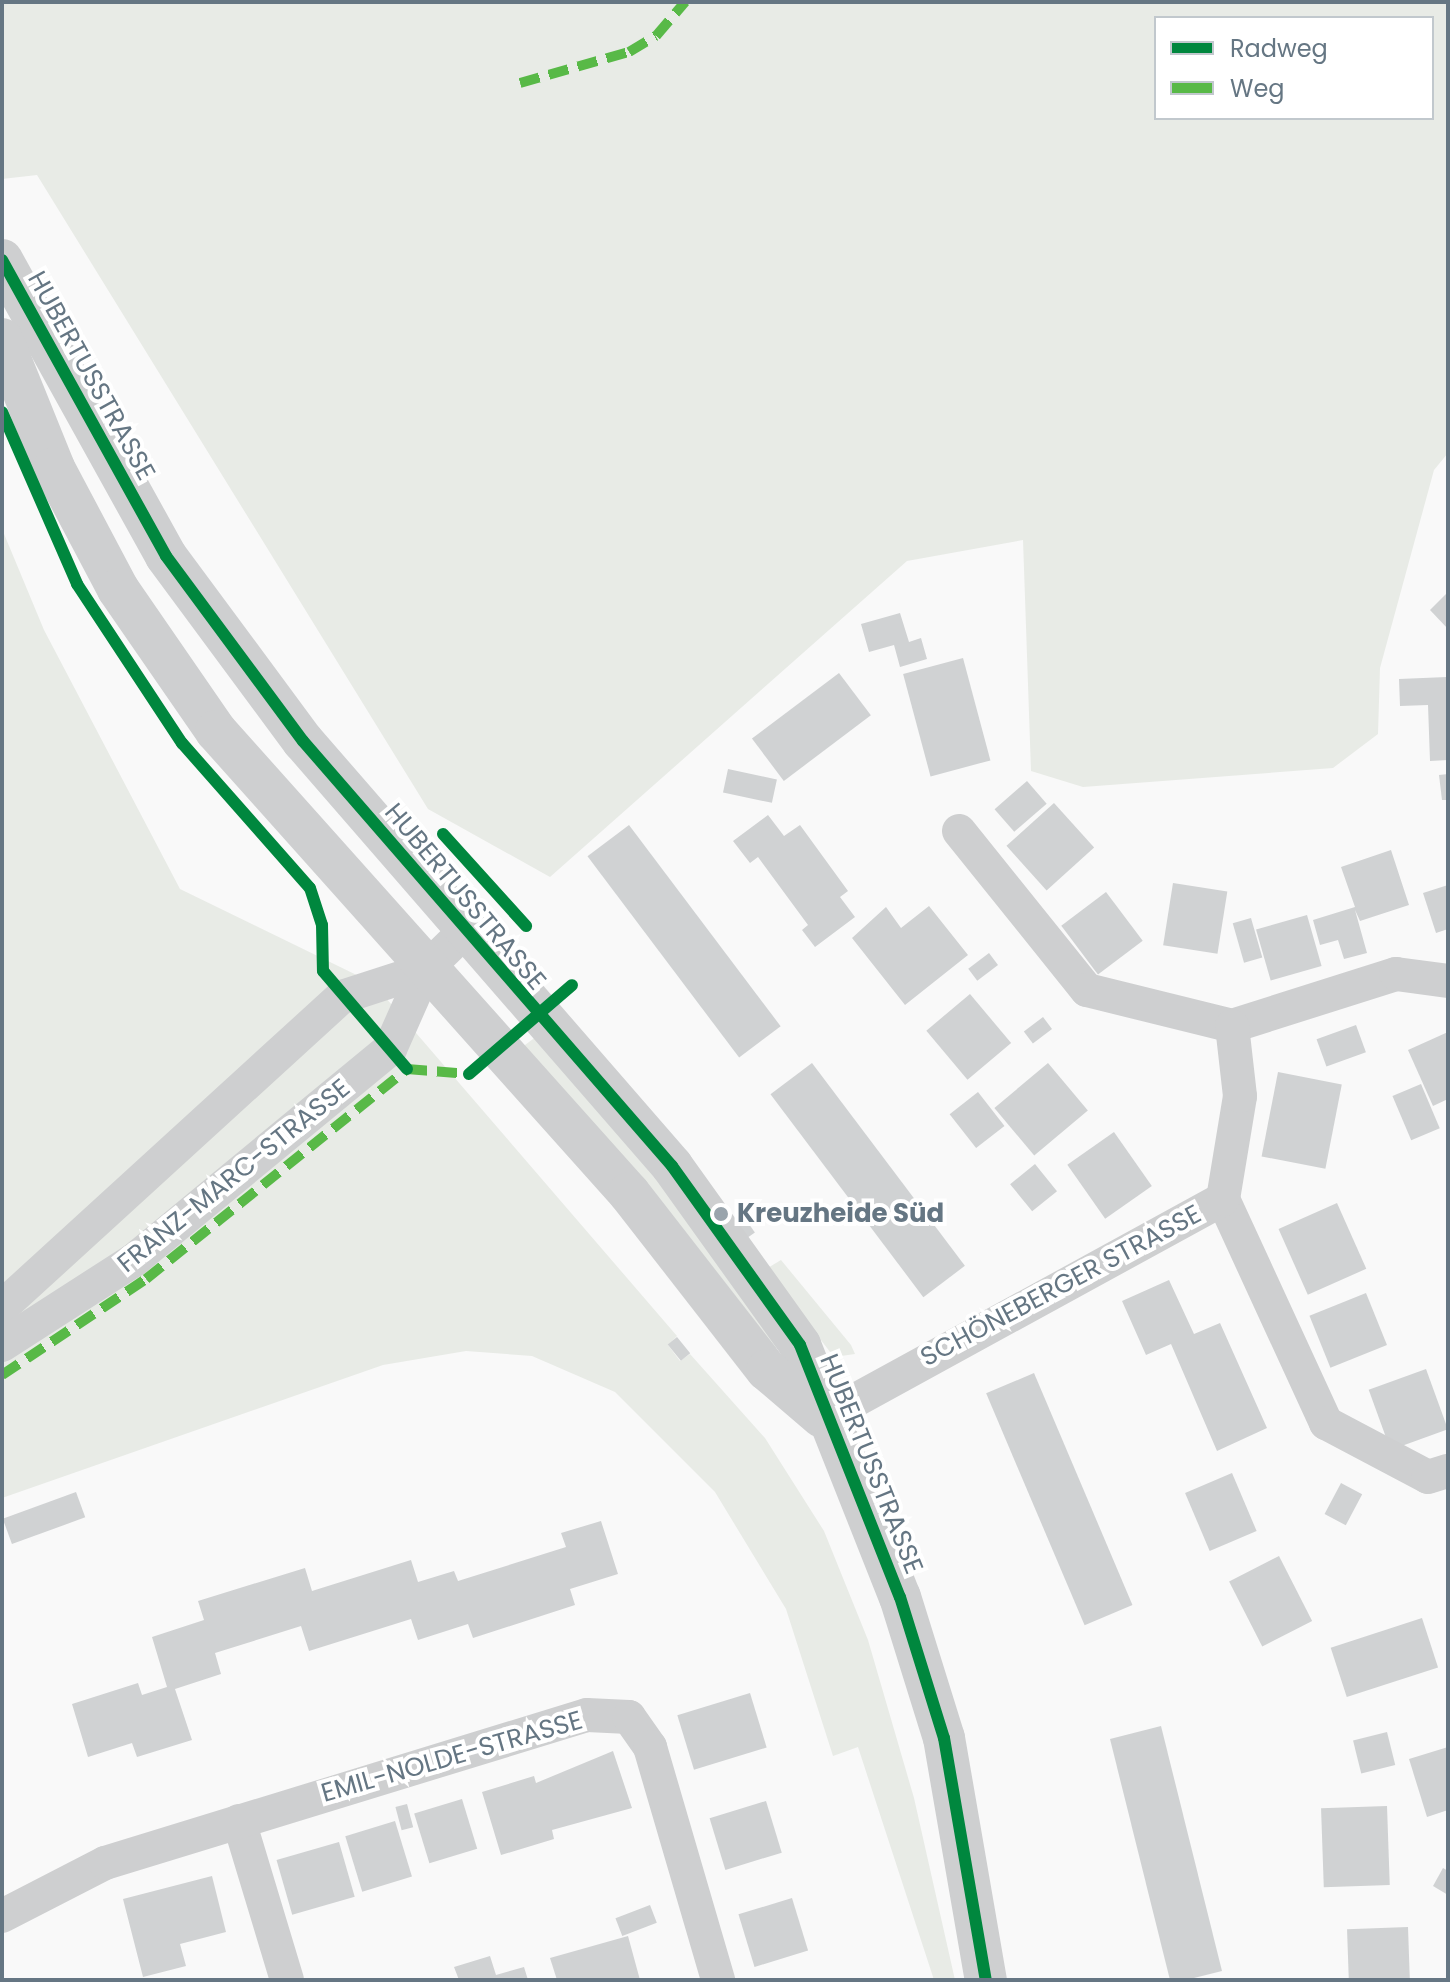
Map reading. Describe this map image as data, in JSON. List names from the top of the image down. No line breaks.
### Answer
{"streets":{"street":["HUBERTUSSTRASSE","FRANZ-MARC-STRASSE","SCHÖNEBERGER STRASSE","EMIL-NOLDE-STRASSE"]},"crossings":[["HUBERTUSSTRASSE","FRANZ-MARC-STRASSE"],["HUBERTUSSTRASSE","SCHÖNEBERGER STRASSE"]],"places":["Kreuzheide Süd"],"legend":["Radweg","Weg"]}
